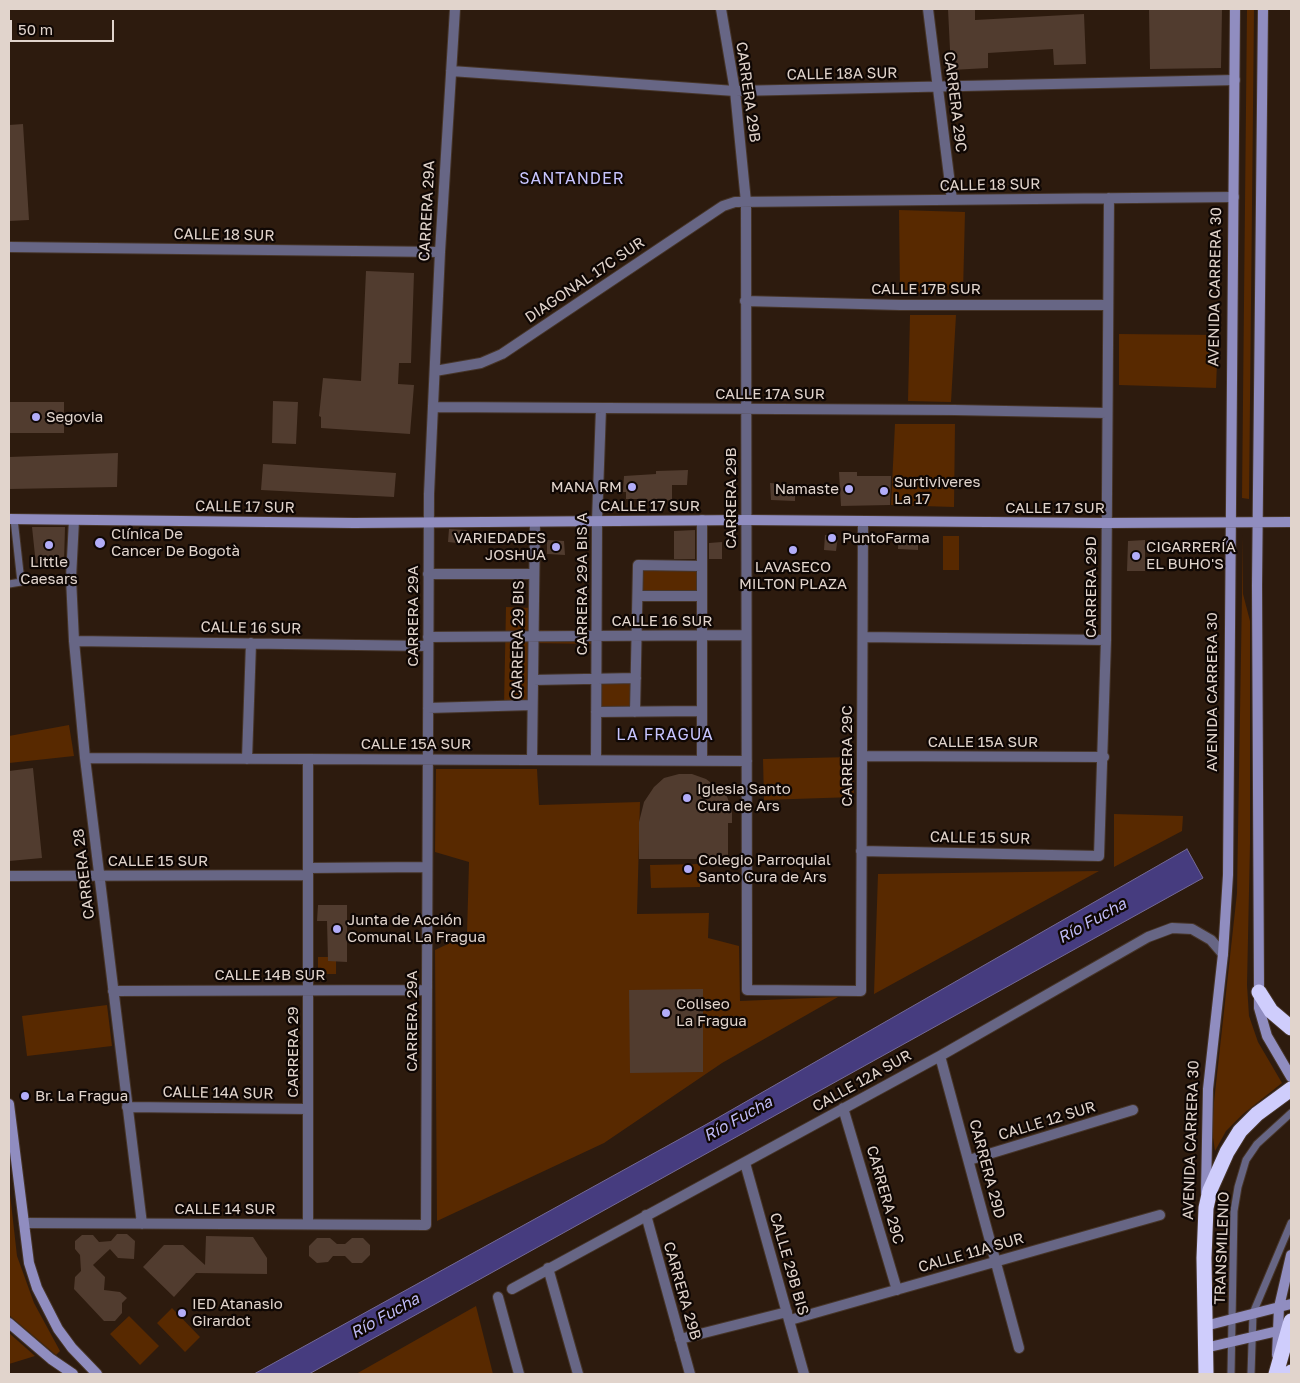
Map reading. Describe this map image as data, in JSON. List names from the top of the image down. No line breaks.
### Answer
{"streets":{"highway":["AVENIDA CARRERA 30"],"main road":["CALLE 17 SUR"],"street":["CALLE 18A SUR","CARRERA 29B","CARRERA 29C","CALLE 18 SUR","CARRERA 29A","DIAGONAL 17C SUR","CALLE 17B SUR","CALLE 17A SUR","CARRERA 29A BIS A","CARRERA 29D","CALLE 16 SUR","CARRERA 29 BIS","CALLE 15A SUR","CALLE 15 SUR","CARRERA 28","CALLE 14B SUR","CARRERA 29","CALLE 12A SUR","CALLE 14A SUR","CALLE 12 SUR","CALLE 14 SUR","CALLE 11A SUR","CALLE 29B BIS"],"lane":["TRANSMILENIO"]},"crossings":[["CALLE 18A SUR","CARRERA 29B"],["CALLE 18A SUR","CARRERA 29C"],["CALLE 18A SUR","CARRERA 29A"],["CALLE 18A SUR","AVENIDA CARRERA 30"],["CARRERA 29B","CARRERA 29C"],["CARRERA 29B","CALLE 18 SUR"],["CARRERA 29B","DIAGONAL 17C SUR"],["CARRERA 29B","CALLE 17B SUR"],["CARRERA 29B","CALLE 17A SUR"],["CARRERA 29B","CALLE 17 SUR"],["CARRERA 29B","CALLE 16 SUR"],["CARRERA 29B","CALLE 15A SUR"],["CARRERA 29B","CALLE 12A SUR"],["CARRERA 29B","CALLE 11A SUR"],["CARRERA 29C","CALLE 18 SUR"],["CARRERA 29C","CALLE 17 SUR"],["CARRERA 29C","CALLE 15A SUR"],["CARRERA 29C","CALLE 15 SUR"],["CARRERA 29C","CALLE 12A SUR"],["CARRERA 29C","CALLE 11A SUR"],["CALLE 18 SUR","CARRERA 29A"],["CALLE 18 SUR","DIAGONAL 17C SUR"],["CALLE 18 SUR","AVENIDA CARRERA 30"],["CALLE 18 SUR","CARRERA 29D"],["CARRERA 29A","DIAGONAL 17C SUR"],["CARRERA 29A","CALLE 17A SUR"],["CARRERA 29A","CALLE 17 SUR"],["CARRERA 29A","CALLE 16 SUR"],["CARRERA 29A","CALLE 15A SUR"],["CARRERA 29A","CALLE 15 SUR"],["CARRERA 29A","CALLE 14B SUR"],["CARRERA 29A","CALLE 14 SUR"],["AVENIDA CARRERA 30","CALLE 17 SUR"],["AVENIDA CARRERA 30","CALLE 12A SUR"],["CALLE 17B SUR","CARRERA 29D"],["CALLE 17A SUR","CARRERA 29A BIS A"],["CALLE 17A SUR","CARRERA 29D"],["CALLE 17 SUR","CARRERA 29A BIS A"],["CALLE 17 SUR","CARRERA 29D"],["CALLE 17 SUR","CARRERA 29 BIS"],["CALLE 17 SUR","CARRERA 28"],["CARRERA 29A BIS A","CALLE 16 SUR"],["CARRERA 29A BIS A","CALLE 15A SUR"],["CARRERA 29D","CALLE 15A SUR"],["CARRERA 29D","CALLE 15 SUR"],["CARRERA 29D","CALLE 12A SUR"],["CARRERA 29D","CALLE 12 SUR"],["CARRERA 29D","CALLE 11A SUR"],["CALLE 16 SUR","CARRERA 29 BIS"],["CALLE 16 SUR","CARRERA 28"],["CARRERA 29 BIS","CALLE 15A SUR"],["CALLE 15A SUR","CARRERA 28"],["CALLE 15A SUR","CARRERA 29"],["CALLE 15 SUR","CARRERA 28"],["CALLE 15 SUR","CARRERA 29"],["CARRERA 28","CALLE 14B SUR"],["CARRERA 28","CALLE 14A SUR"],["CARRERA 28","CALLE 14 SUR"],["CALLE 14B SUR","CARRERA 29"],["CARRERA 29","CALLE 14A SUR"],["CARRERA 29","CALLE 14 SUR"],["CALLE 12A SUR","CALLE 29B BIS"],["CALLE 11A SUR","CALLE 29B BIS"]],"districts":["SANTANDER","LA FRAGUA"],"water":["Río Fucha"],"places":["Segovia","MANA RM","Namaste","Surtiviveres La 17","PuntoFarma","Clínica De Cancer De Bogotà","Little Caesars","VARIEDADES JOSHUA","LAVASECO MILTON PLAZA","CIGARRERÍA EL BUHO'S","Iglesia Santo Cura de Ars","Colegio Parroquial Santo Cura de Ars","Junta de Acción Comunal La Fragua","Coliseo La Fragua","Br. La Fragua","IED Atanasio Girardot"],"scale_bar":"50 m"}
